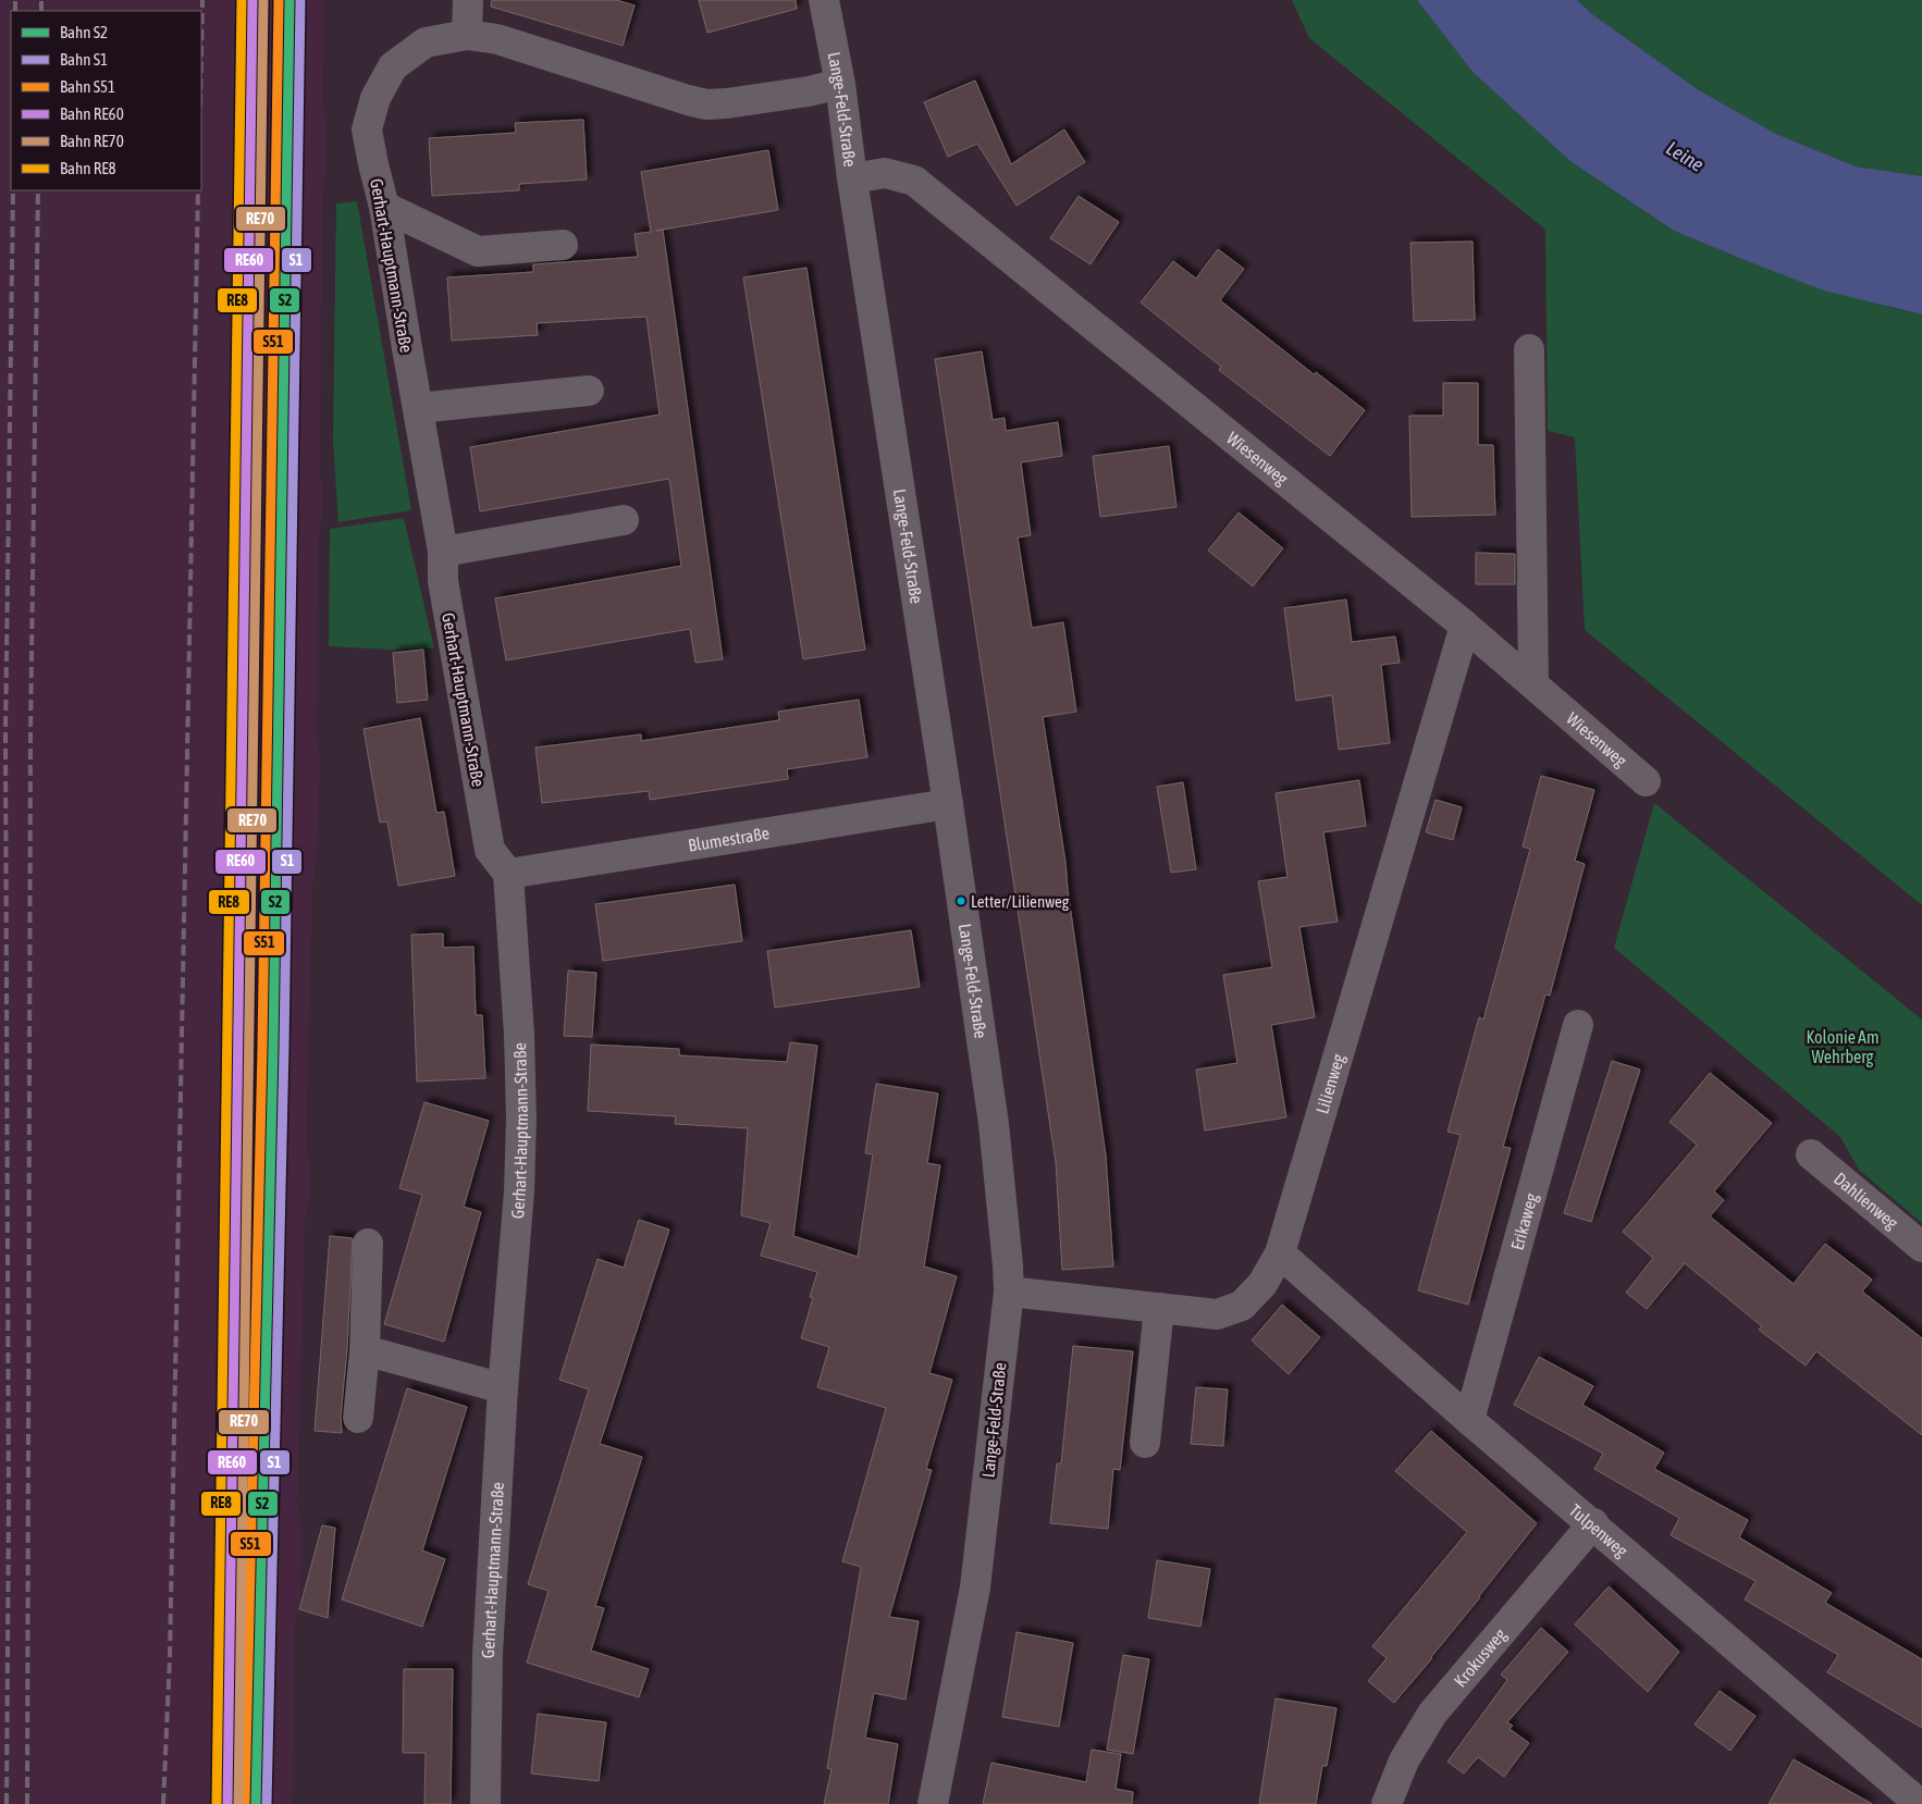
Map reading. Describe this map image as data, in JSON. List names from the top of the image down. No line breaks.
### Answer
{"streets":{"street":["Lange-Feld-Straße","Gerhart-Hauptmann-Straße","Wiesenweg","Blumestraße","Lilienweg","Dahlienweg","Erikaweg","Tulpenweg","Krokusweg"]},"crossings":[["Lange-Feld-Straße","Gerhart-Hauptmann-Straße"],["Lange-Feld-Straße","Wiesenweg"],["Lange-Feld-Straße","Blumestraße"],["Lange-Feld-Straße","Lilienweg"],["Gerhart-Hauptmann-Straße","Blumestraße"],["Wiesenweg","Lilienweg"],["Lilienweg","Tulpenweg"],["Erikaweg","Tulpenweg"],["Tulpenweg","Krokusweg"]],"water":["Leine"],"parks":["Kolonie Am Wehrberg"],"places":["Letter/Lilienweg"],"lines":["rail line S2","rail line S1","rail line S51","rail line RE60","rail line RE70","rail line RE8"],"legend":["Bahn S2","Bahn S1","Bahn S51","Bahn RE60","Bahn RE70","Bahn RE8"]}
